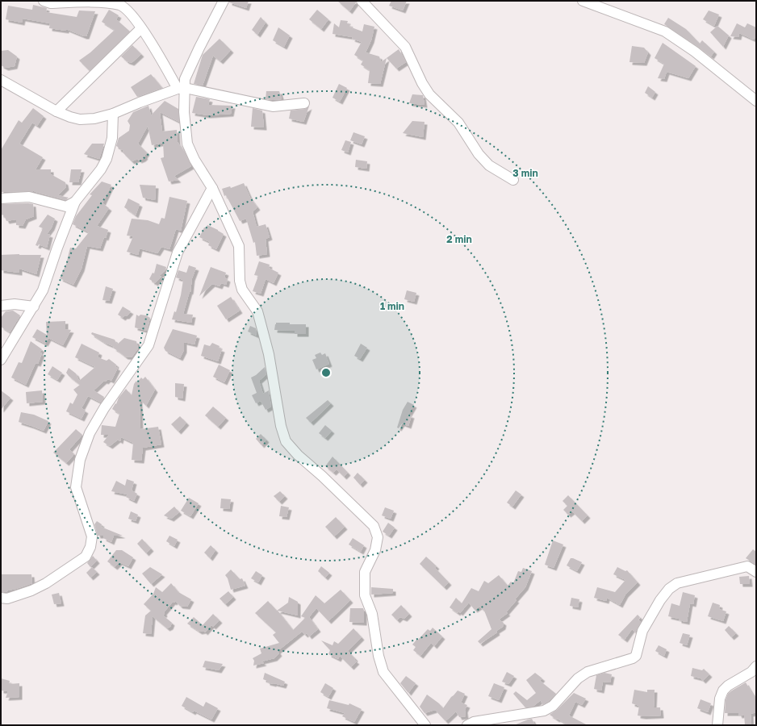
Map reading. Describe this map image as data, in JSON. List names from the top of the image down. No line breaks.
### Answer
{"rings":["3 min","2 min","1 min"]}
